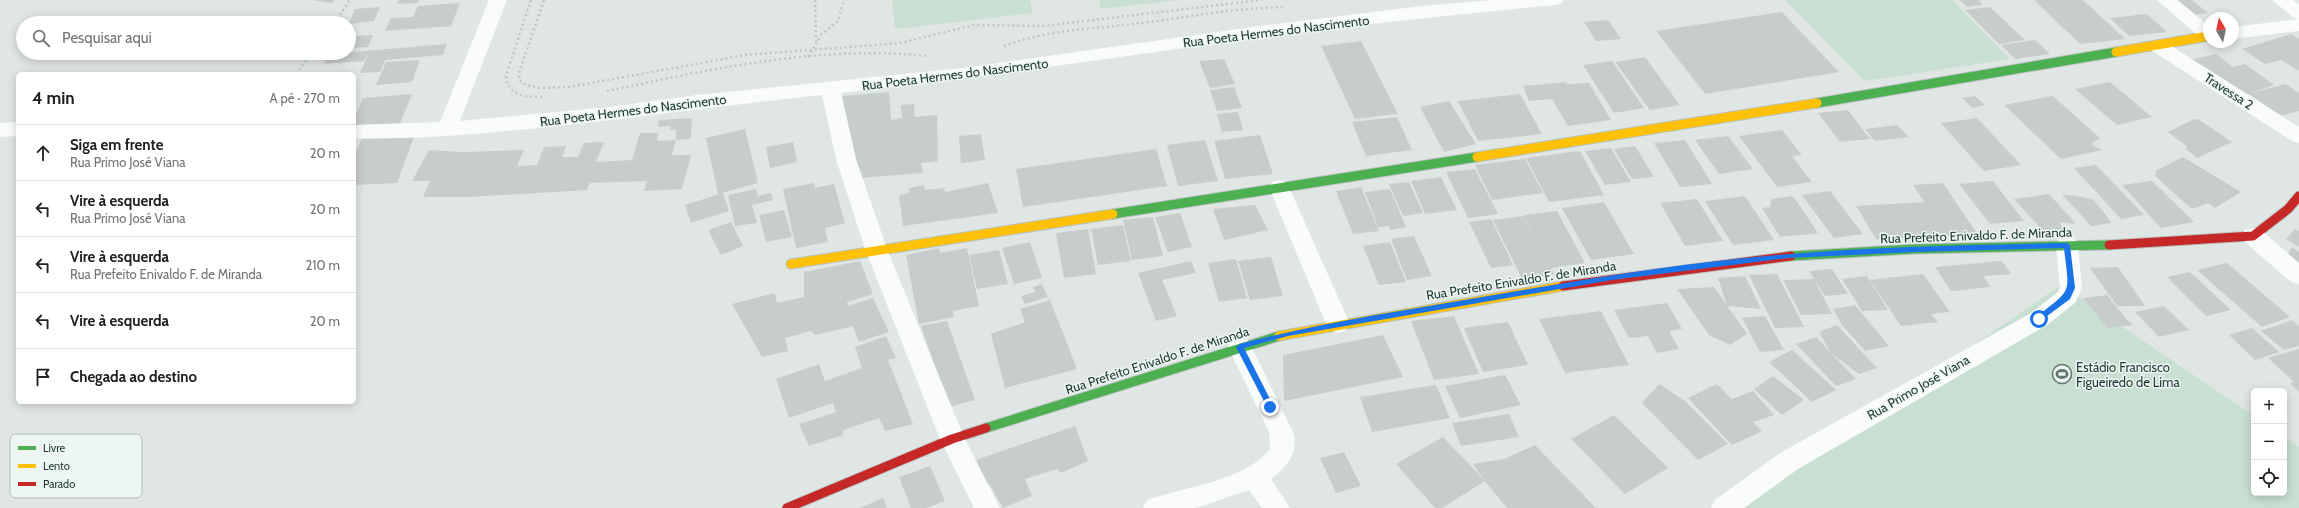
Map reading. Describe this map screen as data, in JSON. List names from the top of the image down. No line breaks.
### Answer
{"streets":{"street":["Rua Poeta Hermes do Nascimento","Travessa 2","Rua Prefeito Enivaldo F. de Miranda","Rua Primo José Viana"]},"crossings":[["Rua Prefeito Enivaldo F. de Miranda","Rua Primo José Viana"]],"places":{"sports":["Estádio Francisco Figueiredo de Lima"]},"legend":["Livre","Lento","Parado"],"north":"top","page":{"search":"Pesquisar aqui","heading":["4 min","A pé · 270 m"],"list":[["Siga em frente","Rua Primo José Viana","20 m"],["Vire à esquerda","Rua Primo José Viana","20 m"],["Vire à esquerda","Rua Prefeito Enivaldo F. de Miranda","210 m"],["Vire à esquerda","20 m"],"Chegada ao destino"],"map_buttons":["+","−"]}}
